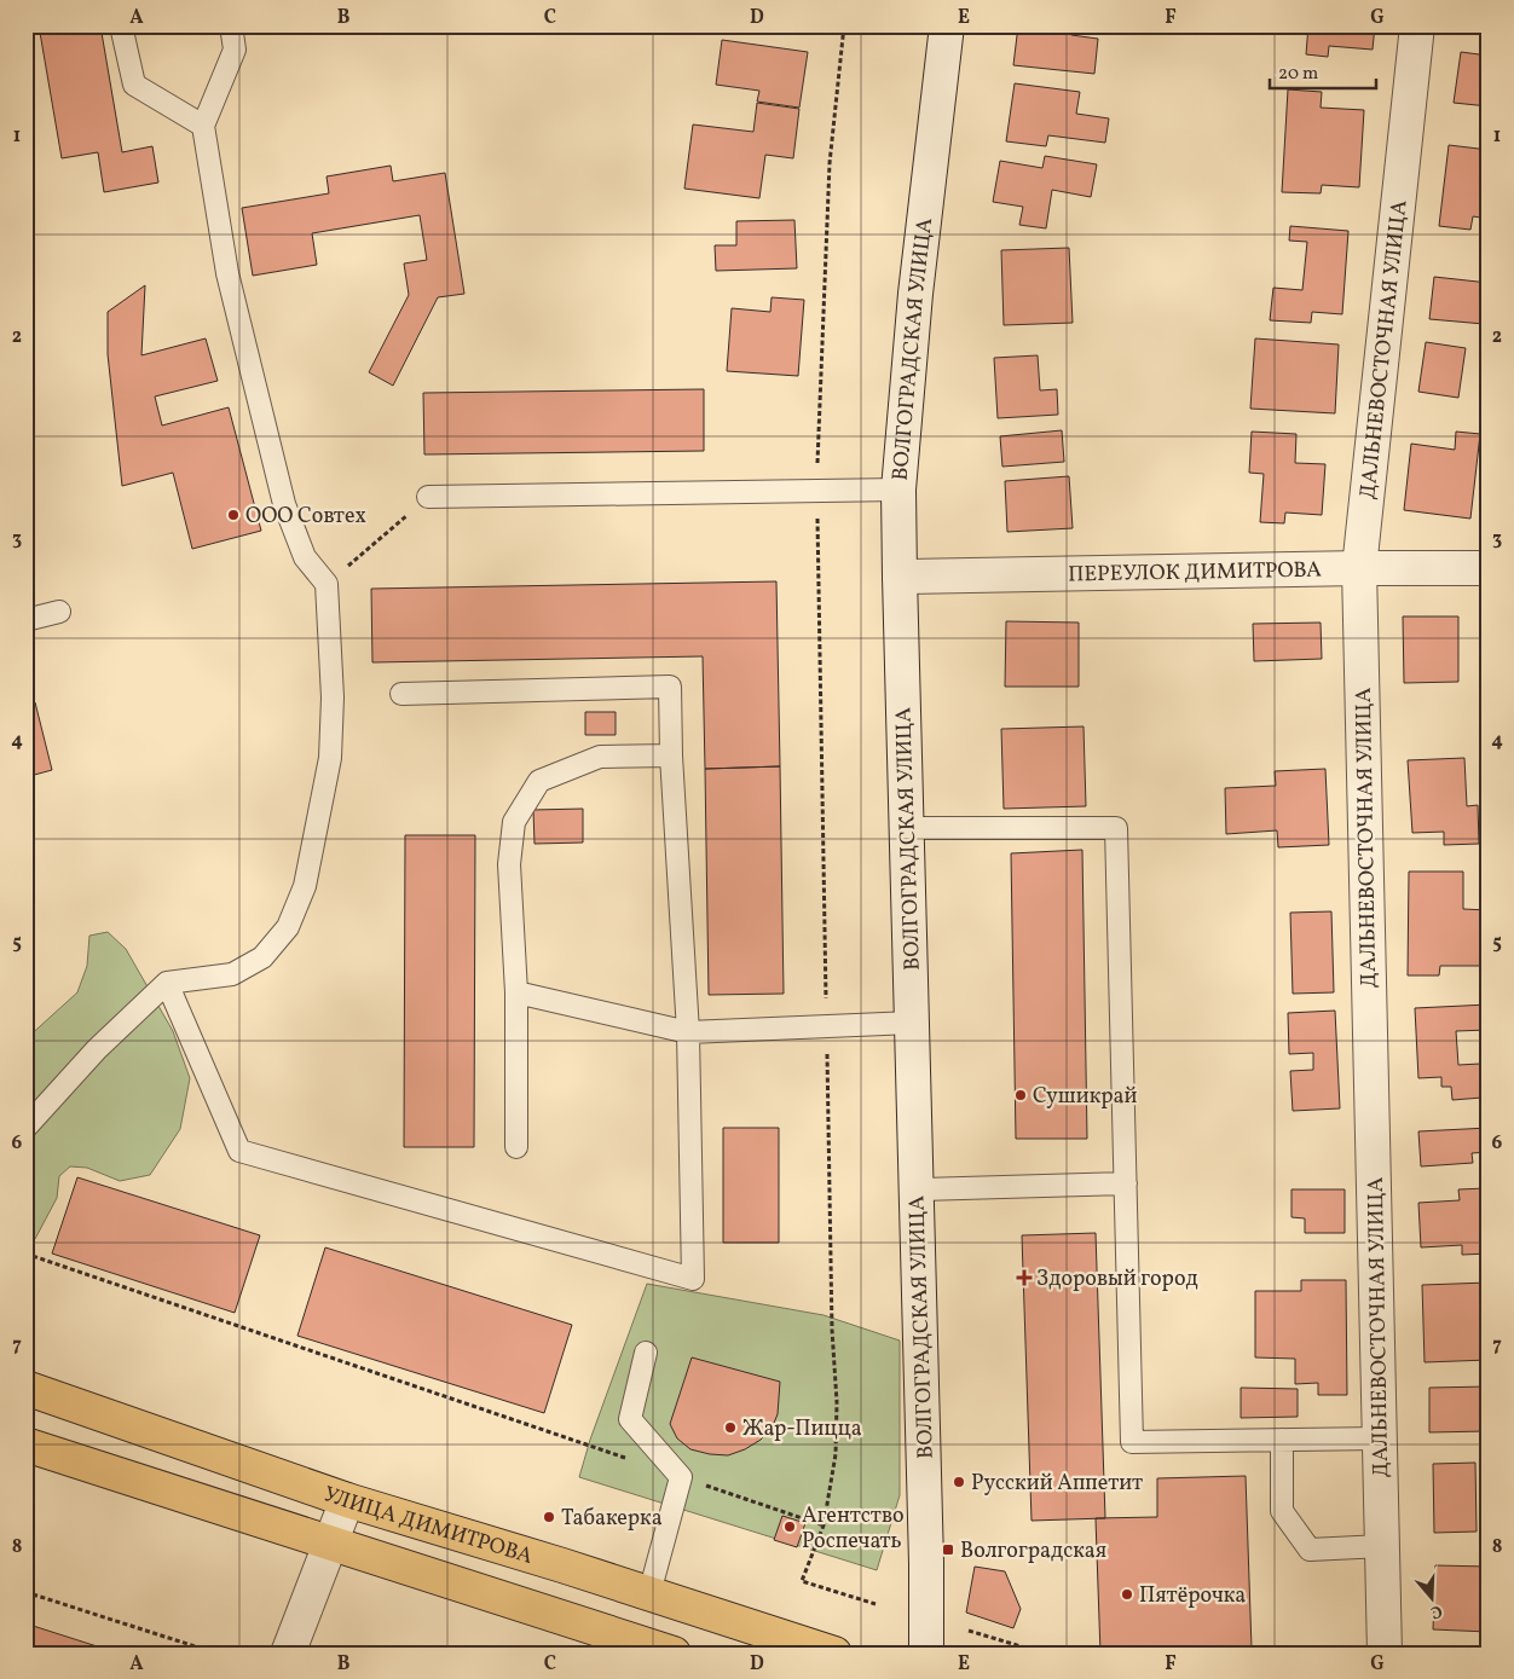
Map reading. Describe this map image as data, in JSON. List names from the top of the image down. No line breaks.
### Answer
{"streets":{"main road":["УЛИЦА ДИМИТРОВА"],"street":["ВОЛГОГРАДСКАЯ УЛИЦА","ДАЛЬНЕВОСТОЧНАЯ УЛИЦА","ПЕРЕУЛОК ДИМИТРОВА"]},"crossings":[["ВОЛГОГРАДСКАЯ УЛИЦА","ПЕРЕУЛОК ДИМИТРОВА"],["ДАЛЬНЕВОСТОЧНАЯ УЛИЦА","ПЕРЕУЛОК ДИМИТРОВА"]],"places":{"other":["ООО Совтех","Сушикрай","Жар-Пицца","Русский Аппетит","Табакерка","Агентство Роспечать","Пятёрочка"],"health":["Здоровый город"],"transit":["Волгоградская"]},"scale_bar":"20 m","north":"bottom","grid":{"columns":["A","B","C","D","E","F","G"],"rows":["1","2","3","4","5","6","7","8"]}}
